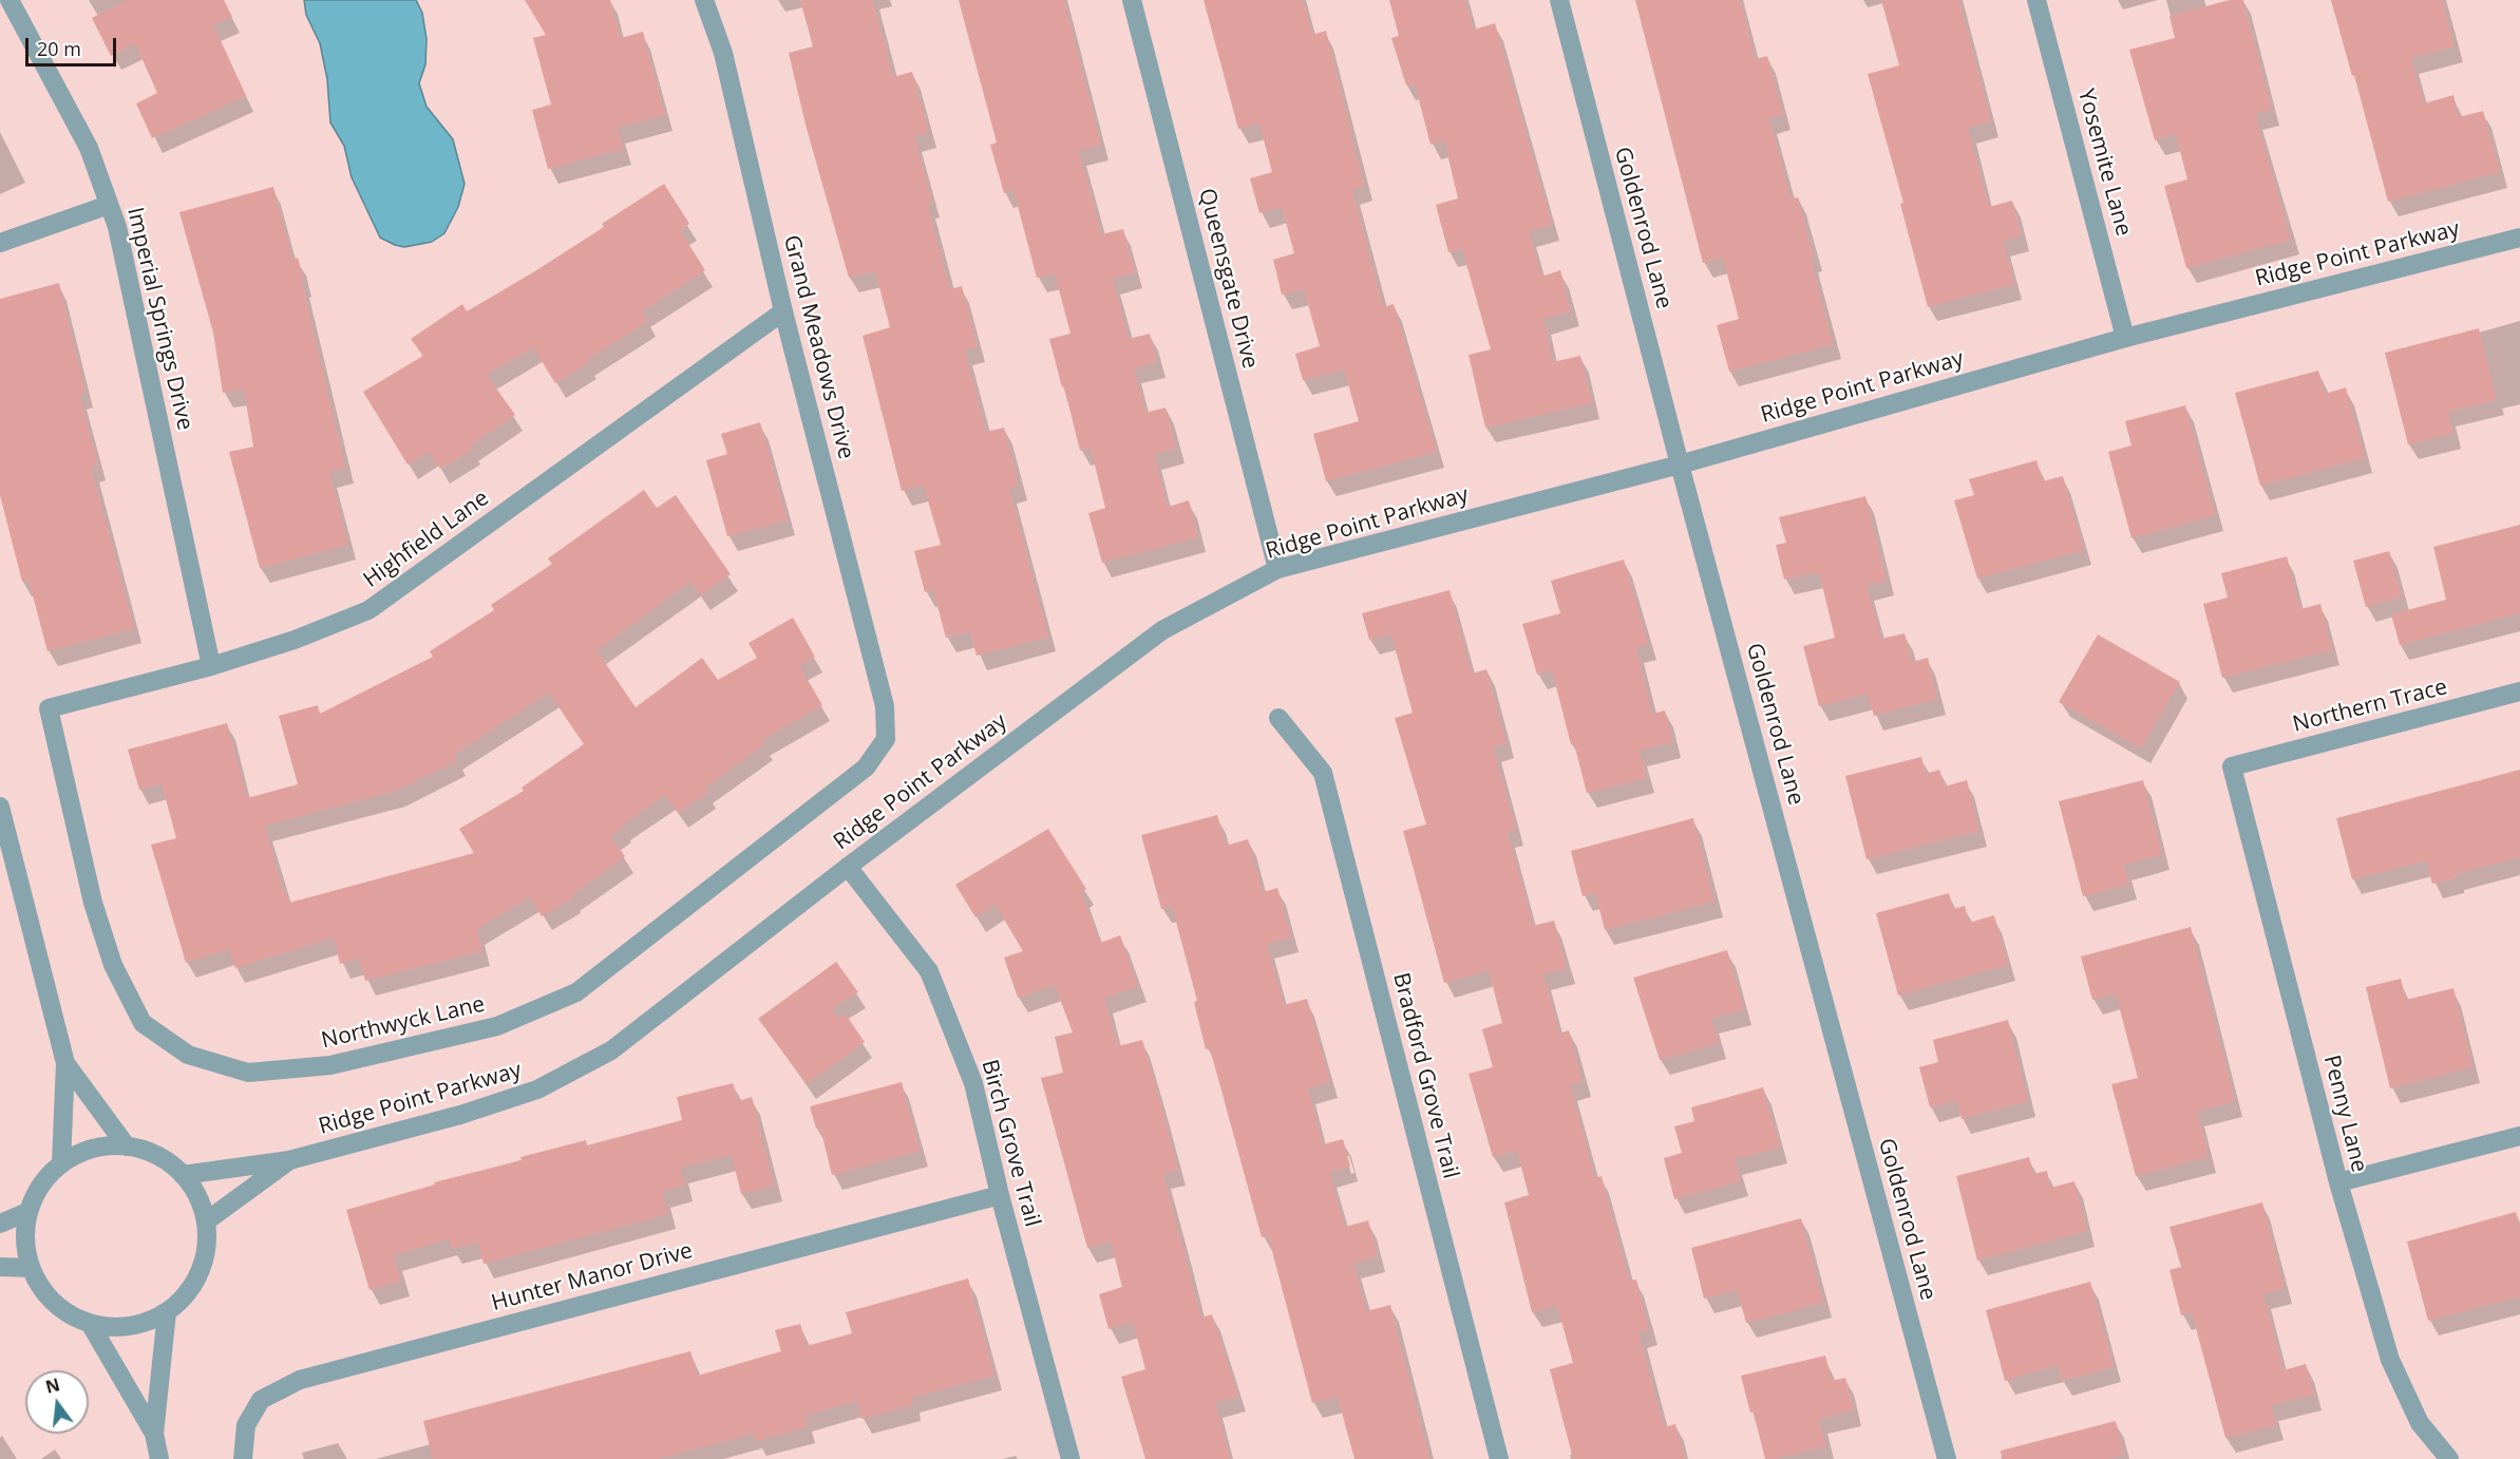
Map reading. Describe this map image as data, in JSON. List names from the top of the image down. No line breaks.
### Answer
{"streets":{"street":["Yosemite Lane","Goldenrod Lane","Ridge Point Parkway","Queensgate Drive","Imperial Springs Drive","Grand Meadows Drive","Highfield Lane","Northern Trace","Northwyck Lane","Bradford Grove Trail","Penny Lane","Birch Grove Trail","Hunter Manor Drive"]},"crossings":[["Yosemite Lane","Ridge Point Parkway"],["Goldenrod Lane","Ridge Point Parkway"],["Ridge Point Parkway","Queensgate Drive"],["Ridge Point Parkway","Birch Grove Trail"],["Imperial Springs Drive","Highfield Lane"],["Grand Meadows Drive","Highfield Lane"],["Grand Meadows Drive","Northwyck Lane"],["Highfield Lane","Northwyck Lane"],["Northern Trace","Penny Lane"],["Birch Grove Trail","Hunter Manor Drive"]],"scale_bar":"20 m","north":"top"}
